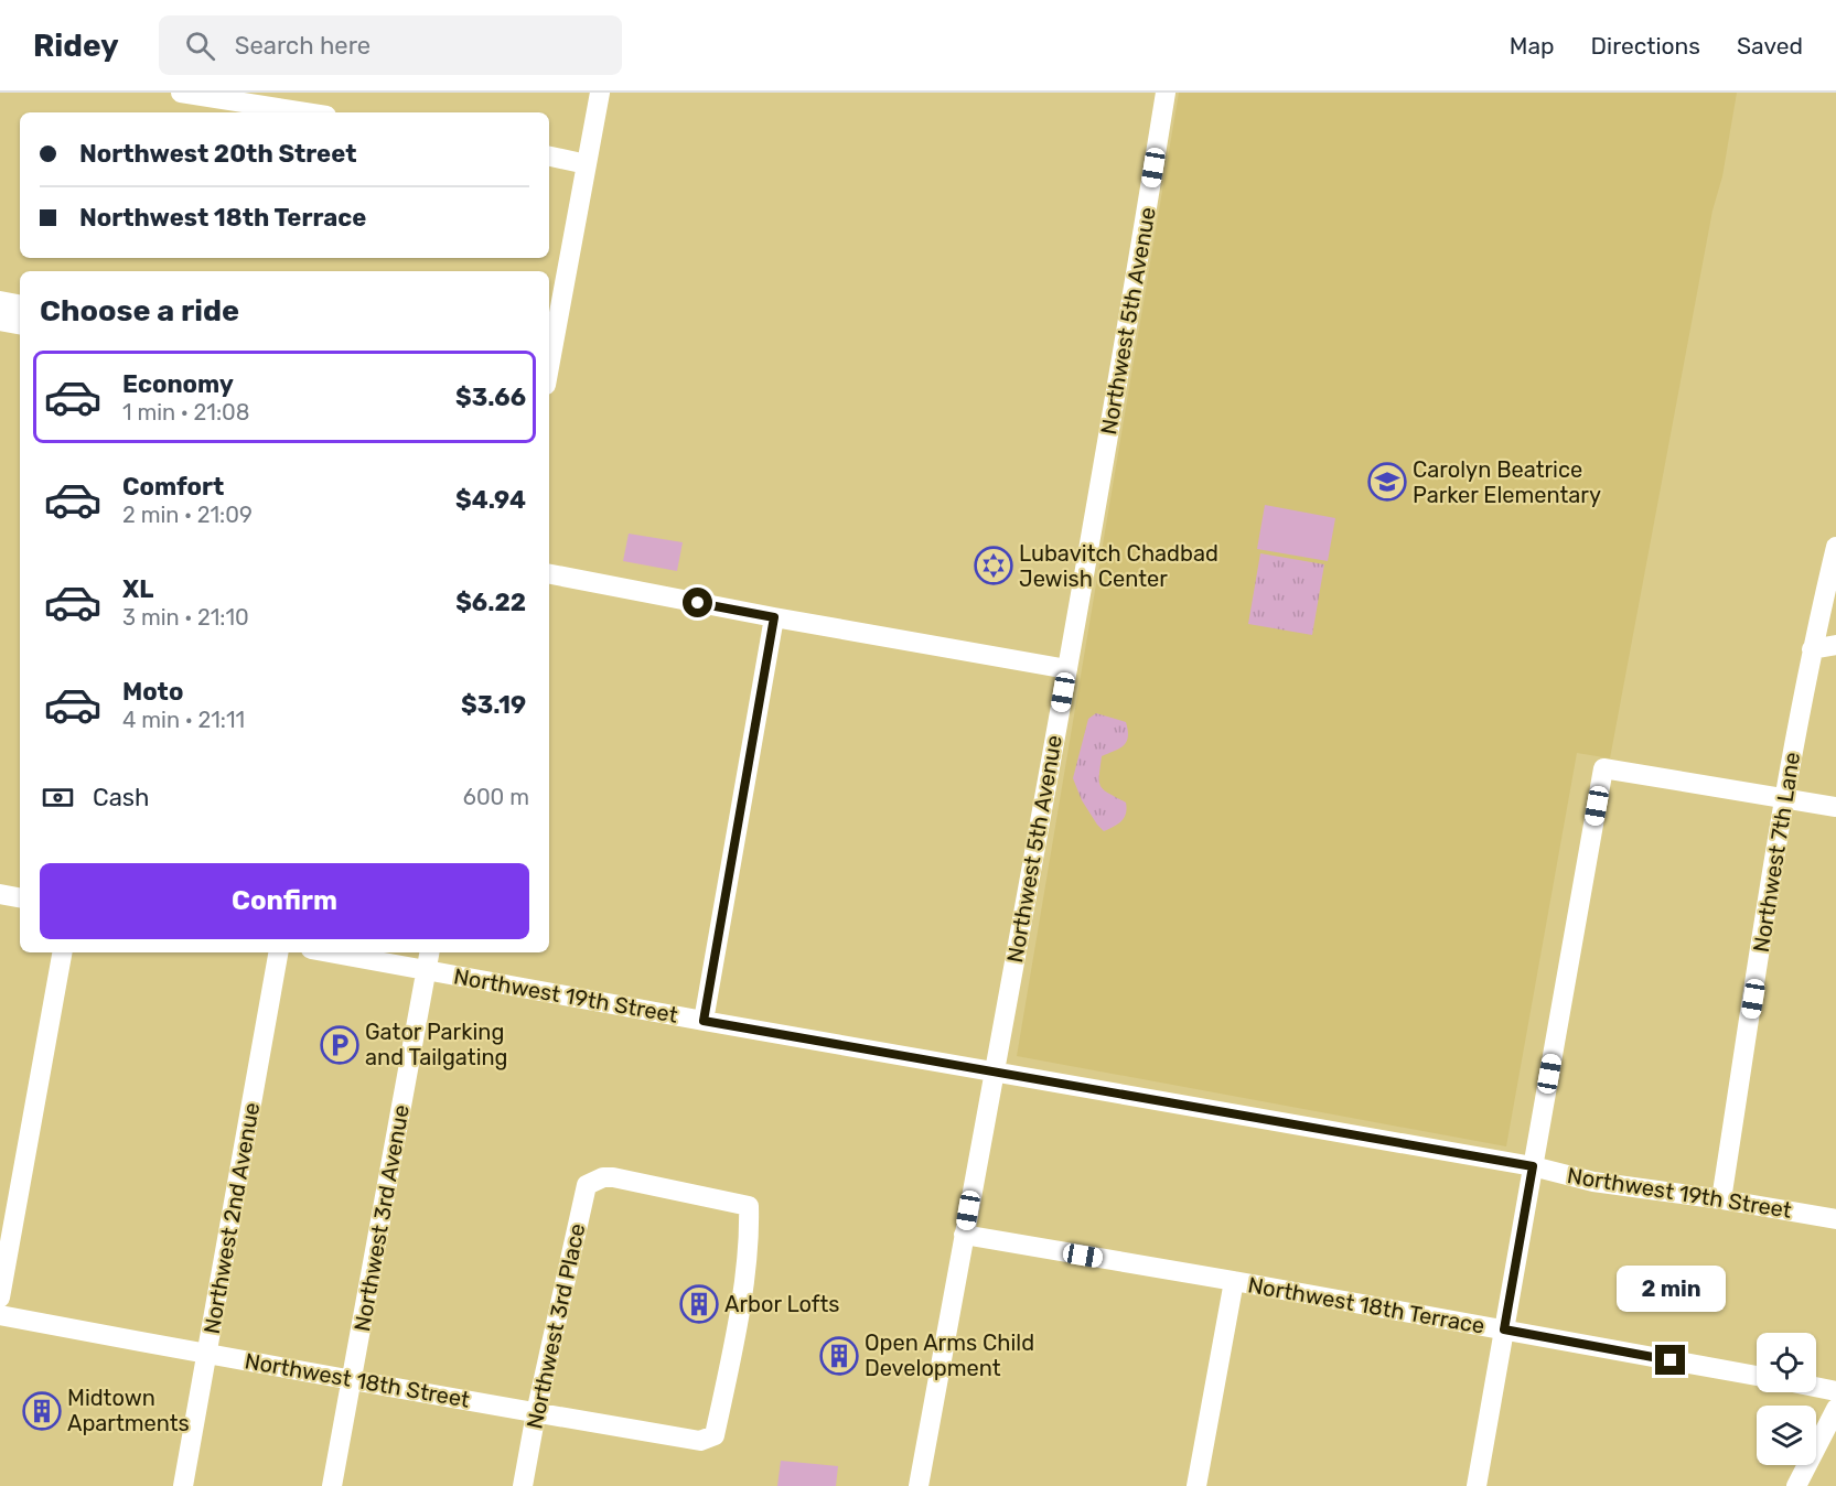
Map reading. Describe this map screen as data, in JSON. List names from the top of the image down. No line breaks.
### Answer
{"streets":{"street":["Northwest 5th Avenue","Northwest 7th Lane","Northwest 19th Street","Northwest 2nd Avenue","Northwest 3rd Avenue","Northwest 18th Terrace","Northwest 3rd Place","Northwest 18th Street"]},"crossings":[["Northwest 5th Avenue","Northwest 19th Street"],["Northwest 5th Avenue","Northwest 18th Terrace"],["Northwest 7th Lane","Northwest 19th Street"],["Northwest 19th Street","Northwest 3rd Avenue"],["Northwest 2nd Avenue","Northwest 18th Street"],["Northwest 3rd Avenue","Northwest 18th Street"],["Northwest 3rd Place","Northwest 18th Street"]],"places":{"school or university":["Carolyn Beatrice Parker Elementary"],"synagogue":["Lubavitch Chadbad Jewish Center"],"parking":["Gator Parking and Tailgating"],"building":["Arbor Lofts","Open Arms Child Development","Midtown Apartments"]},"page":{"header":"Ridey","search":"Search here","nav":["Map","Directions","Saved"],"banner":["Northwest 20th Street","Northwest 18th Terrace"],"heading":"Choose a ride","list":[{"name":"Economy","note":"1 min · 21:08","value":"$3.66"},{"name":"Comfort","note":"2 min · 21:09","value":"$4.94"},{"name":"XL","note":"3 min · 21:10","value":"$6.22"},{"name":"Moto","note":"4 min · 21:11","value":"$3.19"}],"pay":["Cash","600 m"],"buttons":"Confirm","bubble":"2 min"}}
